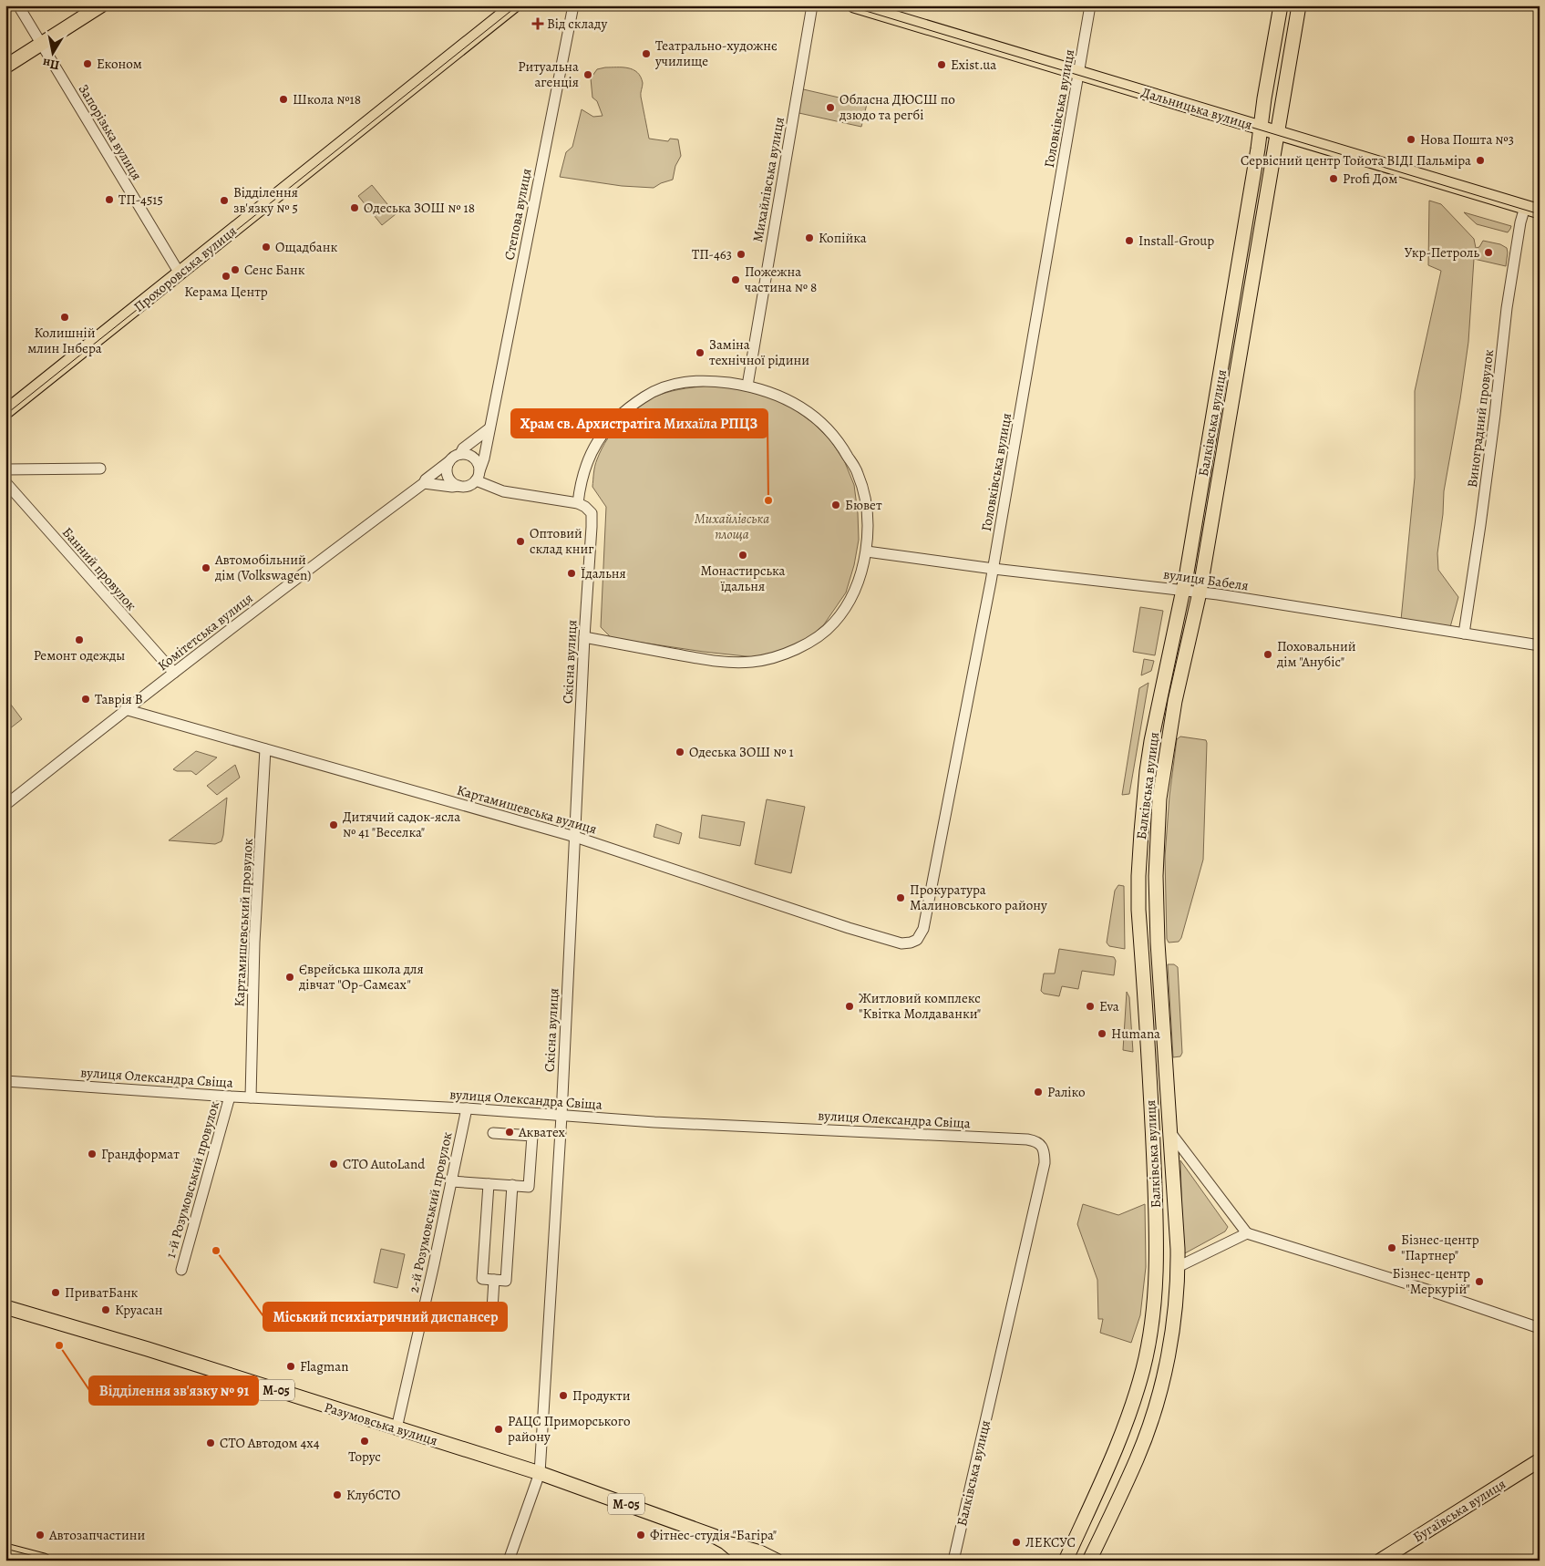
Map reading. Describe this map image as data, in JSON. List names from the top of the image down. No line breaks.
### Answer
{"streets":{"main road":["Дальницька вулиця","Прохоровська вулиця","Балківська вулиця","М-05","Разумовська вулиця","Бугаївська вулиця"],"street":["Головківська вулиця","Запорізька вулиця","Михайлівська вулиця","Степова вулиця","Виноградний провулок","Банний провулок","вулиця Бабеля","Комітетська вулиця","Cкісна вулиця","Картамишевська вулиця","Картамишевський провулок","вулиця Олександра Свіща","1-й Розумовський провулок","2-й Розумовський провулок"]},"crossings":[["Головківська вулиця","Дальницька вулиця"],["Головківська вулиця","вулиця Бабеля"],["Головківська вулиця","Картамишевська вулиця"],["Дальницька вулиця","Виноградний провулок"],["Дальницька вулиця","Балківська вулиця"],["Запорізька вулиця","Прохоровська вулиця"],["Степова вулиця","Комітетська вулиця"],["Виноградний провулок","вулиця Бабеля"],["Балківська вулиця","вулиця Бабеля"],["Балківська вулиця","вулиця Олександра Свіща"],["Банний провулок","Комітетська вулиця"],["Комітетська вулиця","Картамишевська вулиця"],["Cкісна вулиця","Картамишевська вулиця"],["Cкісна вулиця","вулиця Олександра Свіща"],["Cкісна вулиця","Разумовська вулиця"],["Картамишевська вулиця","Картамишевський провулок"],["Картамишевський провулок","вулиця Олександра Свіща"],["вулиця Олександра Свіща","1-й Розумовський провулок"],["вулиця Олександра Свіща","2-й Розумовський провулок"],["2-й Розумовський провулок","Разумовська вулиця"]],"parks":["Михайлівська площа"],"places":{"health":["Від складу"],"other":["Театрально-художнє училище","Економ","Exist.ua","Ритуальна агенція","Школа №18","Обласна ДЮСШ по дзюдо та регбі","Нова Пошта №3","Сервісний центр Тойота ВІДІ Пальміра","Profi Дом","ТП-4515","Відділення зв'язку № 5","Одеська ЗОШ № 18","Копійка","Install-Group","Ощадбанк","Укр-Петроль","ТП-463","Сенс Банк","Керама Центр","Пожежна частина № 8","Колишній млин Інбєра","Заміна технічної рідини","Храм св. Архистратіга Михаїла РПЦЗ","Бювет","Оптовий склад книг","Монастирська їдальня","Автомобільний дім (Volkswagen)","Їдальня","Ремонт одежды","Поховальний дім \"Анубіс\"","Таврія В","Одеська ЗОШ № 1","Дитячий садок-ясла № 41 \"Веселка\"","Прокуратура Малиновського району","Єврейська школа для дівчат \"Ор-Самєах\"","Житловий комплекс \"Квітка Молдаванки\"","Eva","Humana","Раліко","Акватех","Грандформат","СТО AutoLand","Бізнес-центр \"Партнер\"","Міський психіатричний диспансер","Бізнес-центр \"Меркурій\"","ПриватБанк","Круасан","Відділення зв'язку № 91","Flagman","Продукти","РАЦС Приморського району","Торус","СТО Автодом 4х4","КлубСТО","Автозапчастини","Фітнес-студія \"Багіра\"","ЛЕКСУС"]},"north":"bottom"}
